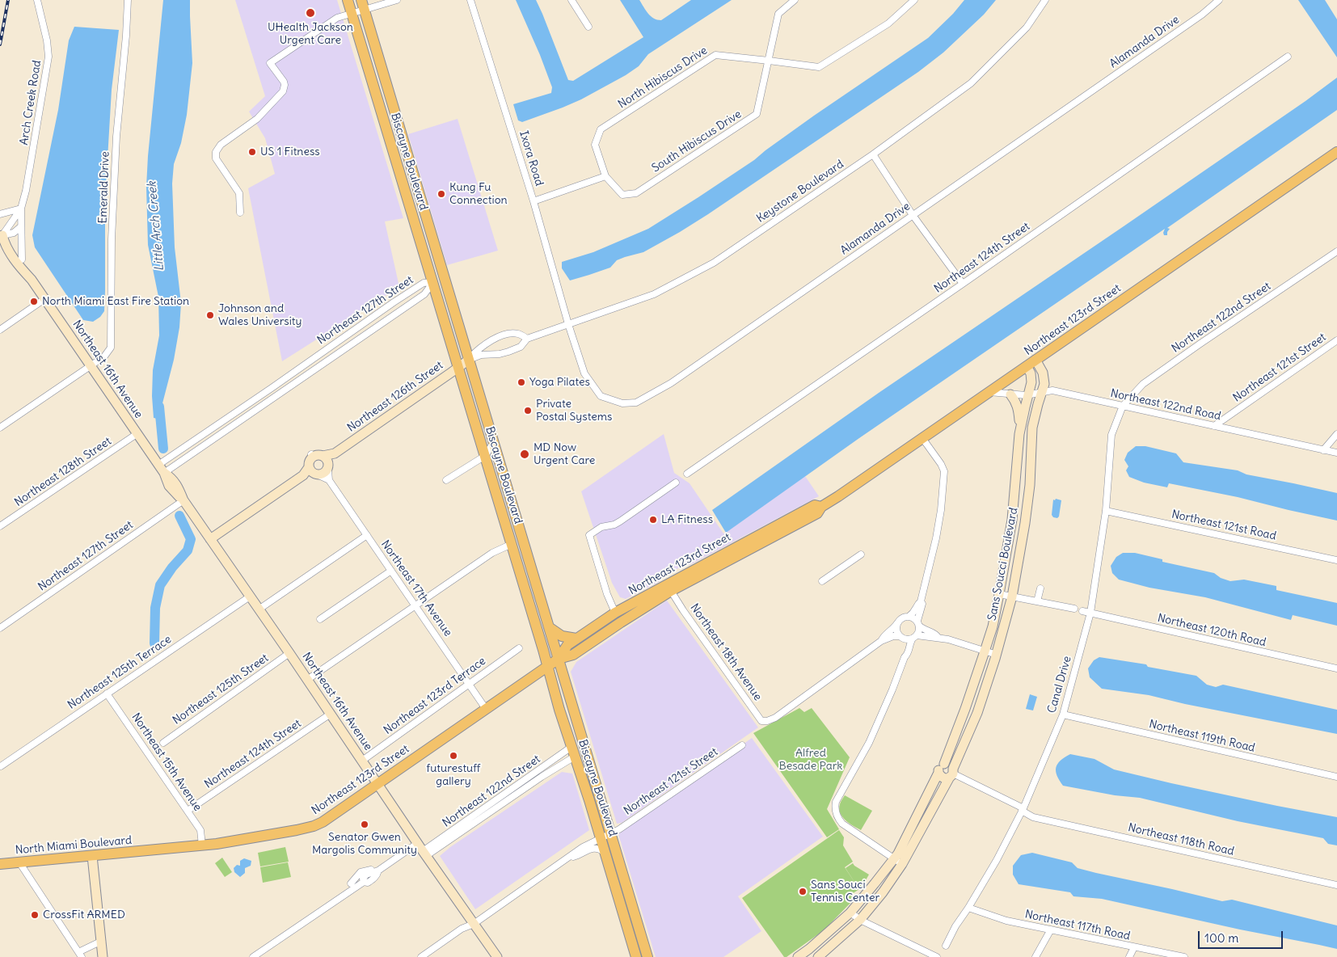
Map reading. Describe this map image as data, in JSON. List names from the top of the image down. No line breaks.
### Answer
{"streets":{"main road":["Biscayne Boulevard","Northeast 123rd Street","North Miami Boulevard"],"street":["Alamanda Drive","North Hibiscus Drive","Arch Creek Road","South Hibiscus Drive","Ixora Road","Emerald Drive","Keystone Boulevard","Northeast 124th Street","Northeast 127th Street","Northeast 122nd Street","Northeast 121st Street","Northeast 16th Avenue","Northeast 126th Street","Northeast 122nd Road","Northeast 128th Street","Northeast 121st Road","Sans Soucci Boulevard","Northeast 17th Avenue","Northeast 120th Road","Northeast 18th Avenue","Northeast 125th Terrace","Canal Drive","Northeast 125th Street","Northeast 123rd Terrace","Northeast 119th Road","Northeast 15th Avenue","Northeast 118th Road","Northeast 117th Road"]},"crossings":[["Alamanda Drive","Ixora Road"],["Alamanda Drive","Keystone Boulevard"],["North Hibiscus Drive","South Hibiscus Drive"],["Arch Creek Road","Northeast 16th Avenue"],["Ixora Road","Keystone Boulevard"],["Biscayne Boulevard","Keystone Boulevard"],["Biscayne Boulevard","Northeast 127th Street"],["Biscayne Boulevard","Northeast 122nd Street"],["Biscayne Boulevard","Northeast 123rd Street"],["Biscayne Boulevard","Northeast 121st Street"],["Biscayne Boulevard","Northeast 126th Street"],["Emerald Drive","Northeast 16th Avenue"],["Keystone Boulevard","Northeast 126th Street"],["Northeast 124th Street","Northeast 16th Avenue"],["Northeast 124th Street","Northeast 15th Avenue"],["Northeast 127th Street","Northeast 16th Avenue"],["Northeast 122nd Street","Northeast 16th Avenue"],["Northeast 122nd Street","Northeast 122nd Road"],["Northeast 122nd Street","Canal Drive"],["Northeast 123rd Street","Northeast 16th Avenue"],["Northeast 123rd Street","Northeast 122nd Road"],["Northeast 123rd Street","Sans Soucci Boulevard"],["Northeast 123rd Street","Northeast 17th Avenue"],["Northeast 123rd Street","Northeast 18th Avenue"],["Northeast 123rd Street","Northeast 15th Avenue"],["Northeast 123rd Street","North Miami Boulevard"],["Northeast 121st Street","Northeast 16th Avenue"],["Northeast 121st Street","Northeast 122nd Road"],["Northeast 16th Avenue","Northeast 128th Street"],["Northeast 16th Avenue","Northeast 125th Terrace"],["Northeast 16th Avenue","Northeast 125th Street"],["Northeast 16th Avenue","Northeast 123rd Terrace"],["Northeast 122nd Road","Sans Soucci Boulevard"],["Northeast 122nd Road","Canal Drive"],["Northeast 121st Road","Canal Drive"],["Sans Soucci Boulevard","Northeast 118th Road"],["Northeast 17th Avenue","Northeast 123rd Terrace"],["Northeast 120th Road","Canal Drive"],["Northeast 125th Terrace","Northeast 15th Avenue"],["Canal Drive","Northeast 119th Road"],["Canal Drive","Northeast 118th Road"],["Canal Drive","Northeast 117th Road"]],"water":["Little Arch Creek"],"parks":["Alfred Besade Park"],"places":["UHealth Jackson Urgent Care","US 1 Fitness","Kung Fu Connection","North Miami East Fire Station","Johnson and Wales University","Yoga Pilates","Private Postal Systems","MD Now Urgent Care","LA Fitness","futurestuff gallery","Senator Gwen Margolis Community","Sans Souci Tennis Center","CrossFit ARMED"],"scale_bar":"100 m"}
